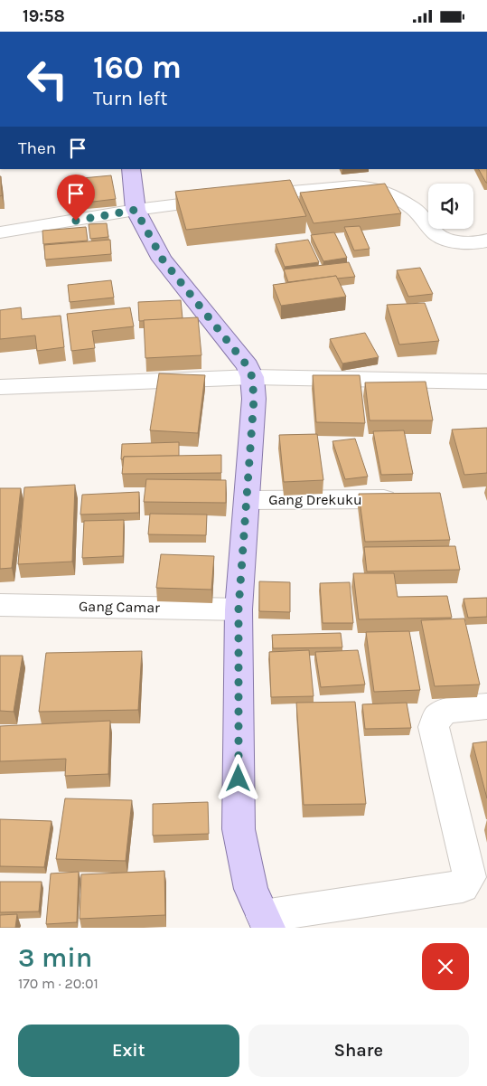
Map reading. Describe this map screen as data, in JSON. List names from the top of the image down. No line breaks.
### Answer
{"streets":{"street":["Gang Drekuku","Gang Camar"]},"page":{"status":"19:58","turn":["160 m","Turn left"],"then":"Then","heading":["3 min","170 m · 20:01"],"buttons":["Exit","Share"]}}
